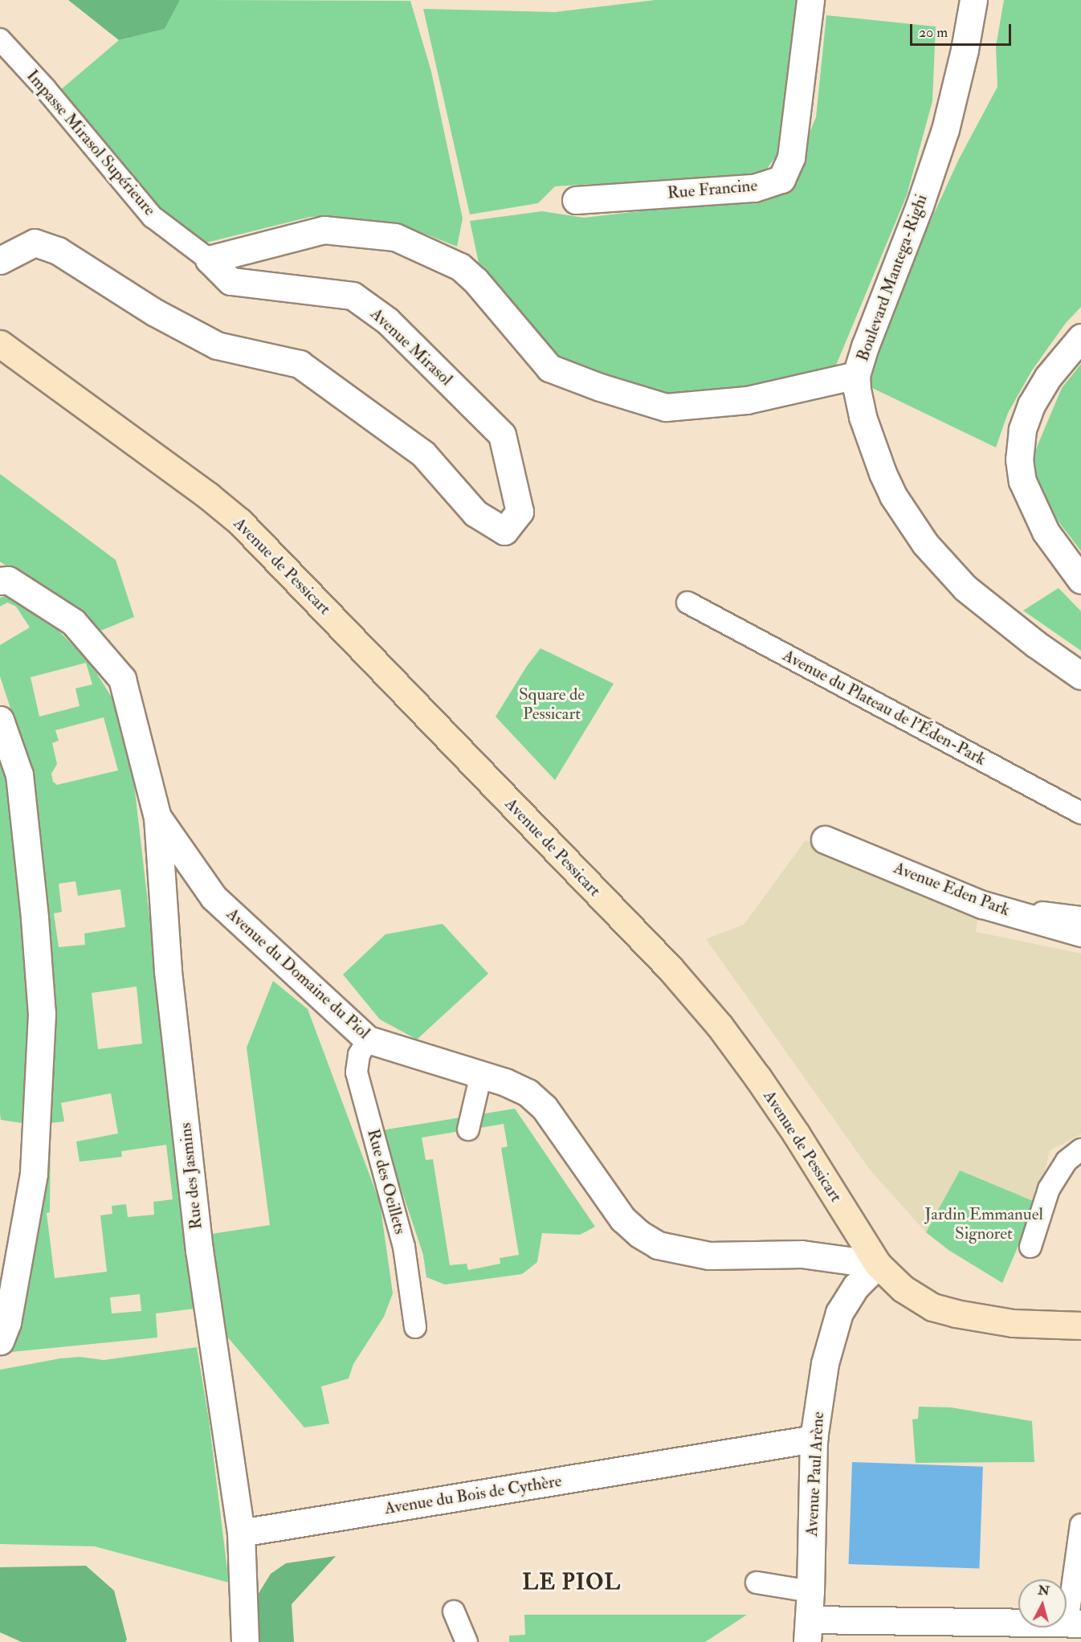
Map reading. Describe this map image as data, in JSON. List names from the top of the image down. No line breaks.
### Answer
{"streets":{"street":["Rue Francine","Boulevard Mantega-Righi","Avenue Mirasol","Avenue de Pessicart","Avenue Eden Park","Avenue du Domaine du Piol","Rue des Jasmins","Avenue Paul Arène","Avenue du Bois de Cythère"],"lane":["Impasse Mirasol Supérieure","Avenue du Plateau de l'Éden-Park","Rue des Oeillets"]},"crossings":[["Impasse Mirasol Supérieure","Avenue Mirasol"],["Avenue de Pessicart","Avenue du Domaine du Piol"],["Avenue de Pessicart","Avenue Paul Arène"],["Avenue du Domaine du Piol","Rue des Jasmins"],["Avenue du Domaine du Piol","Rue des Oeillets"],["Avenue du Domaine du Piol","Avenue Paul Arène"],["Rue des Jasmins","Avenue du Bois de Cythère"],["Avenue Paul Arène","Avenue du Bois de Cythère"]],"districts":["LE PIOL"],"parks":["Square de Pessicart","Jardin Emmanuel Signoret"],"scale_bar":"20 m","north":"top"}
